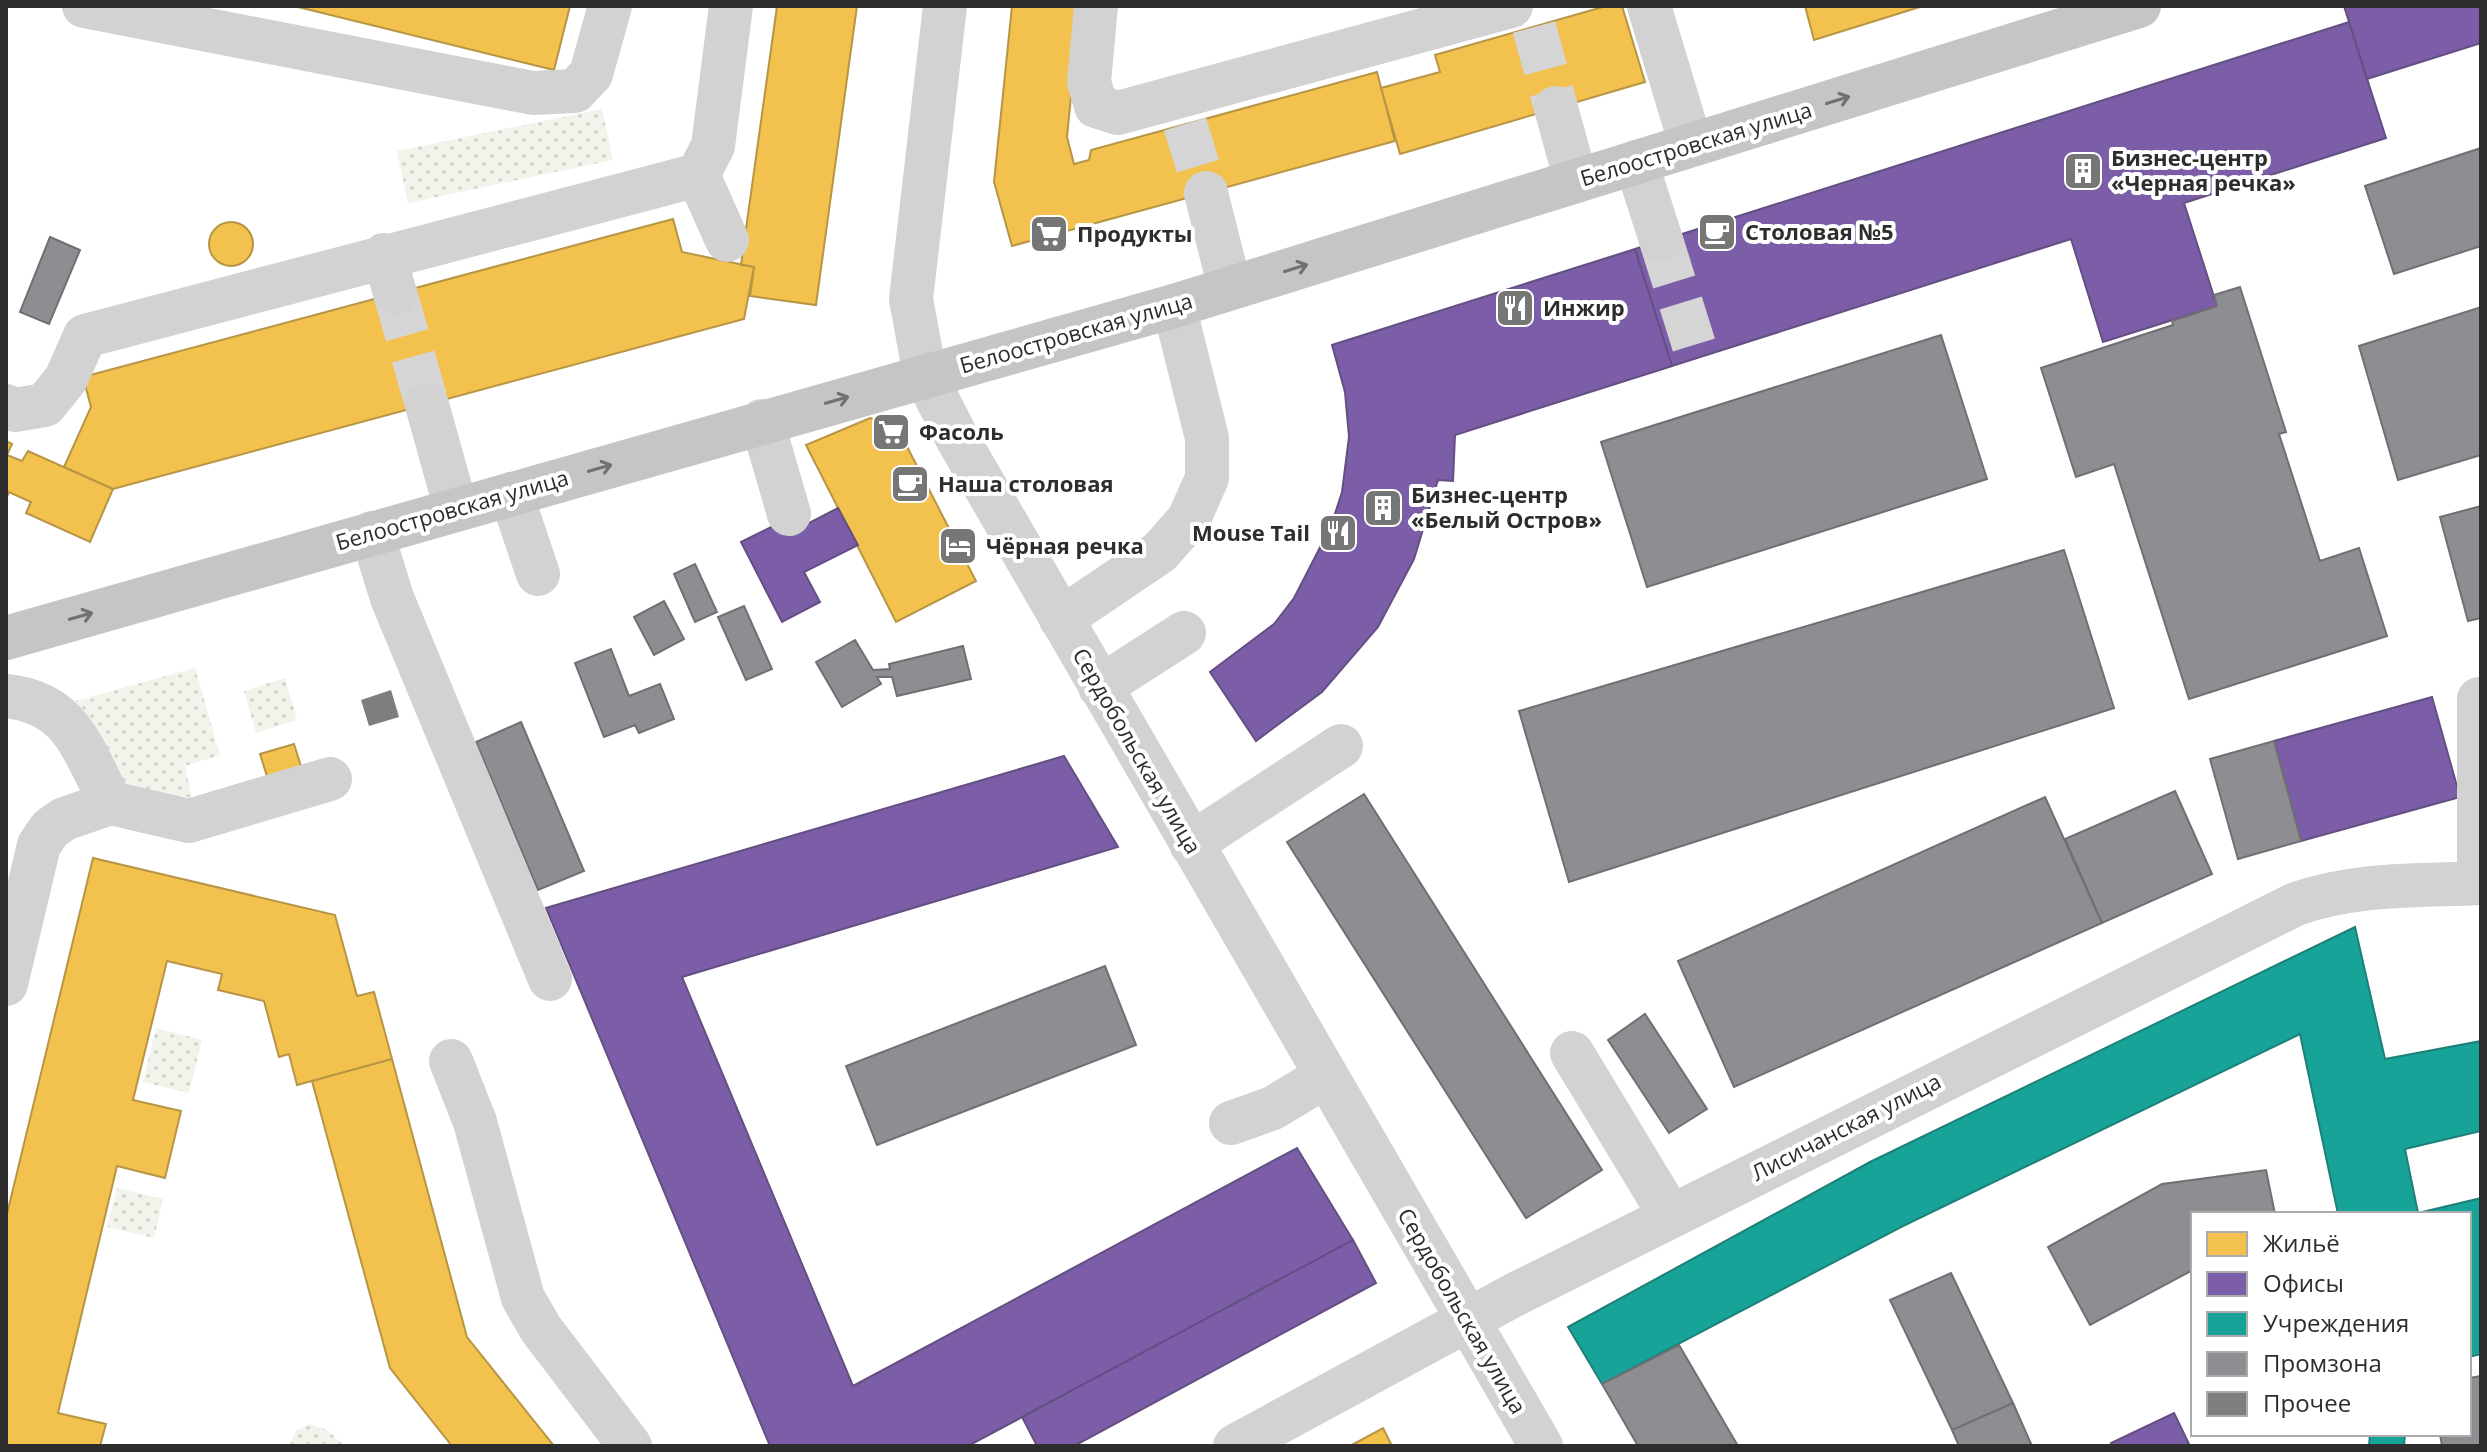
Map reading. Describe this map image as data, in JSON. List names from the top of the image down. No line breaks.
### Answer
{"streets":{"main road":["Белоостровская улица"],"street":["Сердобольская улица","Лисичанская улица"]},"crossings":[["Белоостровская улица","Сердобольская улица"],["Сердобольская улица","Лисичанская улица"]],"one_way":["Белоостровская улица"],"places":{"building":["Бизнес-центр «Черная речка»","Бизнес-центр «Белый Остров»"],"cafe":["Столовая №5","Наша столовая"],"supermarket":["Продукты","Фасоль"],"restaurant":["Инжир","Mouse Tail"],"hotel":["Чёрная речка"]},"legend":["Жильё","Офисы","Учреждения","Промзона","Прочее"]}
